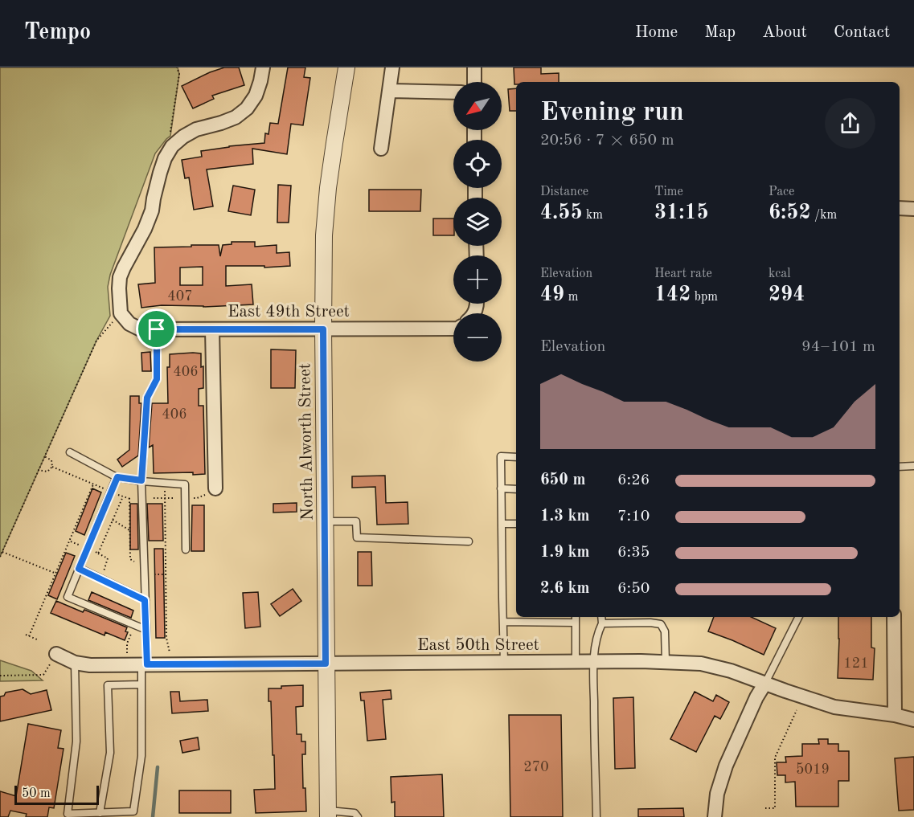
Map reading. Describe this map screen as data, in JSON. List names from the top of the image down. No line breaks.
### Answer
{"streets":{"street":["East 49th Street","North Alworth Street","East 50th Street"]},"crossings":[["East 49th Street","North Alworth Street"],["North Alworth Street","East 50th Street"]],"house_numbers":["407","406","406","121","270","5019"],"scale_bar":"50 m","north":"bottom left","page":{"header":"Tempo","nav":["Home","Map","About","Contact"],"map_buttons":["+","−"],"heading":["Evening run","20:56 · 7 × 650 m"],"stats":[["Distance","4.55 km"],["Time","31:15"],["Pace","6:52 /km"],["Elevation","49 m"],["Heart rate","142 bpm"],["kcal","294"]],"chart":["Elevation","94–101 m"],"list":[{"name":"650 m","note":"6:26"},{"name":"1.3 km","note":"7:10"},{"name":"1.9 km","note":"6:35"},{"name":"2.6 km","note":"6:50"}],"scale":"50 m"}}
